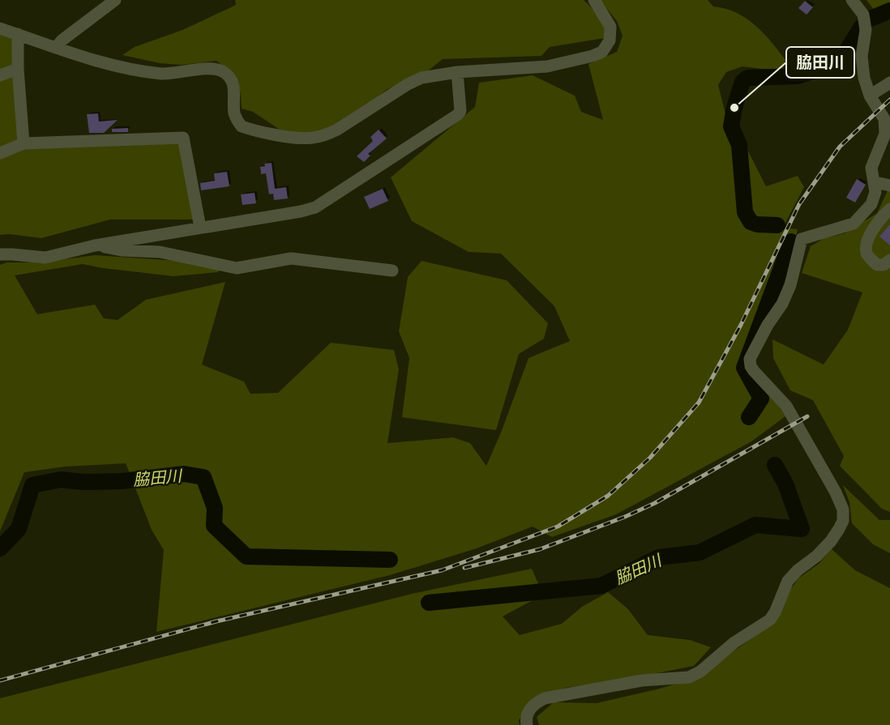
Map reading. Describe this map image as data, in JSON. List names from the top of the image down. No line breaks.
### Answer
{"water":["脇田川"],"places":["脇田川"]}
